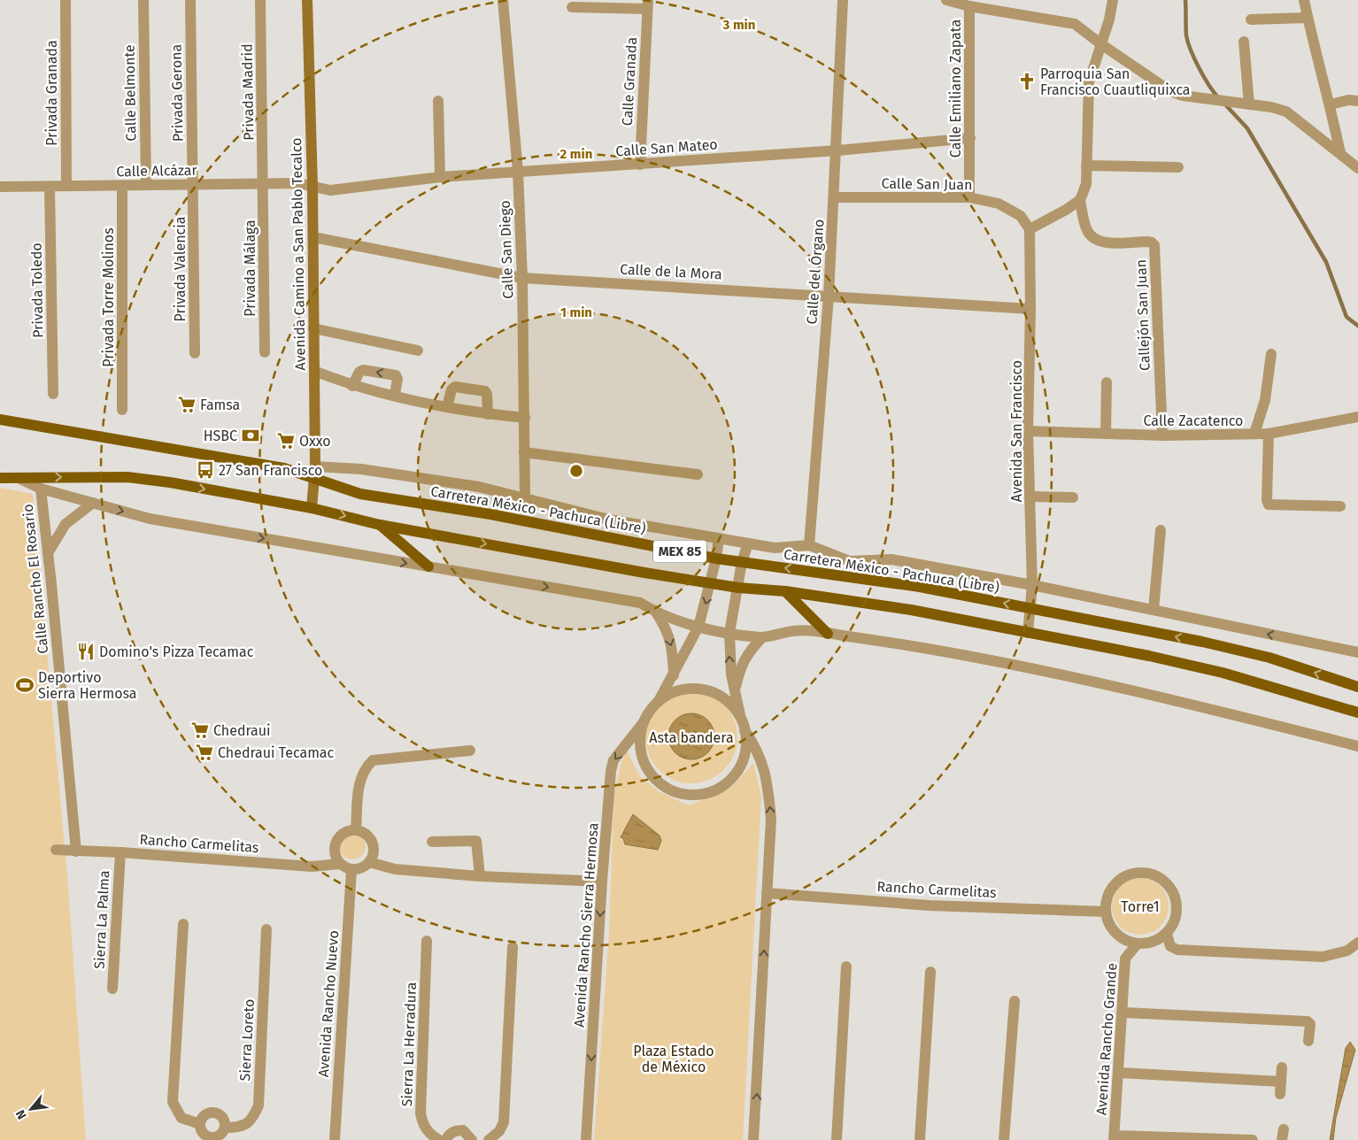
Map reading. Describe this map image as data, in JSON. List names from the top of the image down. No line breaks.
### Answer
{"streets":{"main road":["Avenida Camino a San Pablo Tecalco","Carretera México - Pachuca (Libre)","MEX 85"],"street":["Calle Granada","Calle Emiliano Zapata","Privada Madrid","Privada Granada","Calle Belmonte","Privada Gerona","Calle San Mateo","Calle Alcázar","Calle San Juan","Calle San Diego","Privada Málaga","Privada Valencia","Calle de la Mora","Calle del Órgano","Privada Toledo","Privada Torre Molinos","Callejón San Juan","Calle Zacatenco","Avenida San Francisco","Calle Rancho El Rosario","Rancho Carmelitas","Sierra La Palma","Avenida Rancho Sierra Hermosa","Avenida Rancho Nuevo","Avenida Rancho Grande","Sierra Loreto","Sierra La Herradura"]},"crossings":[["Calle Granada","Calle San Mateo"],["Calle Emiliano Zapata","Calle San Mateo"],["Calle Emiliano Zapata","Calle San Juan"],["Privada Madrid","Calle Alcázar"],["Privada Madrid","Privada Málaga"],["Privada Granada","Calle Alcázar"],["Calle Belmonte","Calle Alcázar"],["Privada Gerona","Calle Alcázar"],["Privada Gerona","Privada Valencia"],["Calle San Mateo","Calle Alcázar"],["Calle San Mateo","Calle San Diego"],["Calle San Mateo","Avenida Camino a San Pablo Tecalco"],["Calle San Mateo","Calle del Órgano"],["Calle Alcázar","Avenida Camino a San Pablo Tecalco"],["Calle Alcázar","Privada Málaga"],["Calle Alcázar","Privada Valencia"],["Calle Alcázar","Privada Toledo"],["Calle Alcázar","Privada Torre Molinos"],["Calle San Juan","Calle del Órgano"],["Calle San Juan","Avenida San Francisco"],["Calle San Diego","Calle de la Mora"],["Avenida Camino a San Pablo Tecalco","Calle de la Mora"],["Avenida Camino a San Pablo Tecalco","Carretera México - Pachuca (Libre)"],["Avenida Camino a San Pablo Tecalco","MEX 85"],["Calle de la Mora","Calle del Órgano"],["Calle de la Mora","Avenida San Francisco"],["Callejón San Juan","Calle Zacatenco"],["Calle Zacatenco","Avenida San Francisco"],["Avenida San Francisco","Carretera México - Pachuca (Libre)"],["Avenida San Francisco","MEX 85"],["Calle Rancho El Rosario","Rancho Carmelitas"],["Rancho Carmelitas","Sierra La Palma"],["Rancho Carmelitas","Avenida Rancho Nuevo"],["Rancho Carmelitas","Avenida Rancho Grande"]],"parks":["Asta bandera","Torre1","Plaza Estado de México"],"places":{"church":["Parroquia San Francisco Cuautliquixca"],"supermarket":["Famsa","Oxxo","Chedraui","Chedraui Tecamac"],"bank":["HSBC"],"bus stop":["27 San Francisco"],"restaurant":["Domino's Pizza Tecamac"],"sports":["Deportivo Sierra Hermosa"]},"north":"bottom left","rings":["3 min","2 min","1 min"]}
